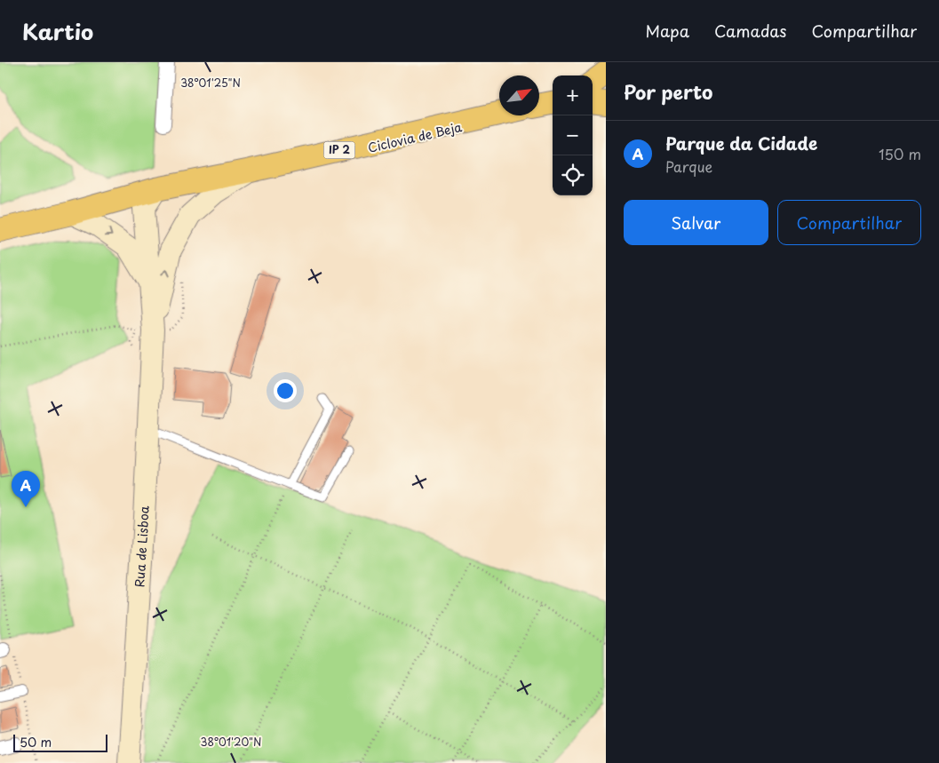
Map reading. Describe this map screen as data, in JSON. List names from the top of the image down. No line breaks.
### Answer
{"streets":{"main road":["IP 2","Rua de Lisboa"]},"crossings":[["IP 2","Rua de Lisboa"]],"scale_bar":"50 m","north":"top right","page":{"header":"Kartio","nav":["Mapa","Camadas","Compartilhar"],"heading":"Por perto","map_buttons":["+","−"],"list":[{"mark":"A","name":"Parque da Cidade","note":"Parque","value":"150 m"}],"buttons":["Salvar","Compartilhar"],"pins":"A","scale":"50 m"},"coordinates":["38°01'25\"N","38°01'20\"N"]}
